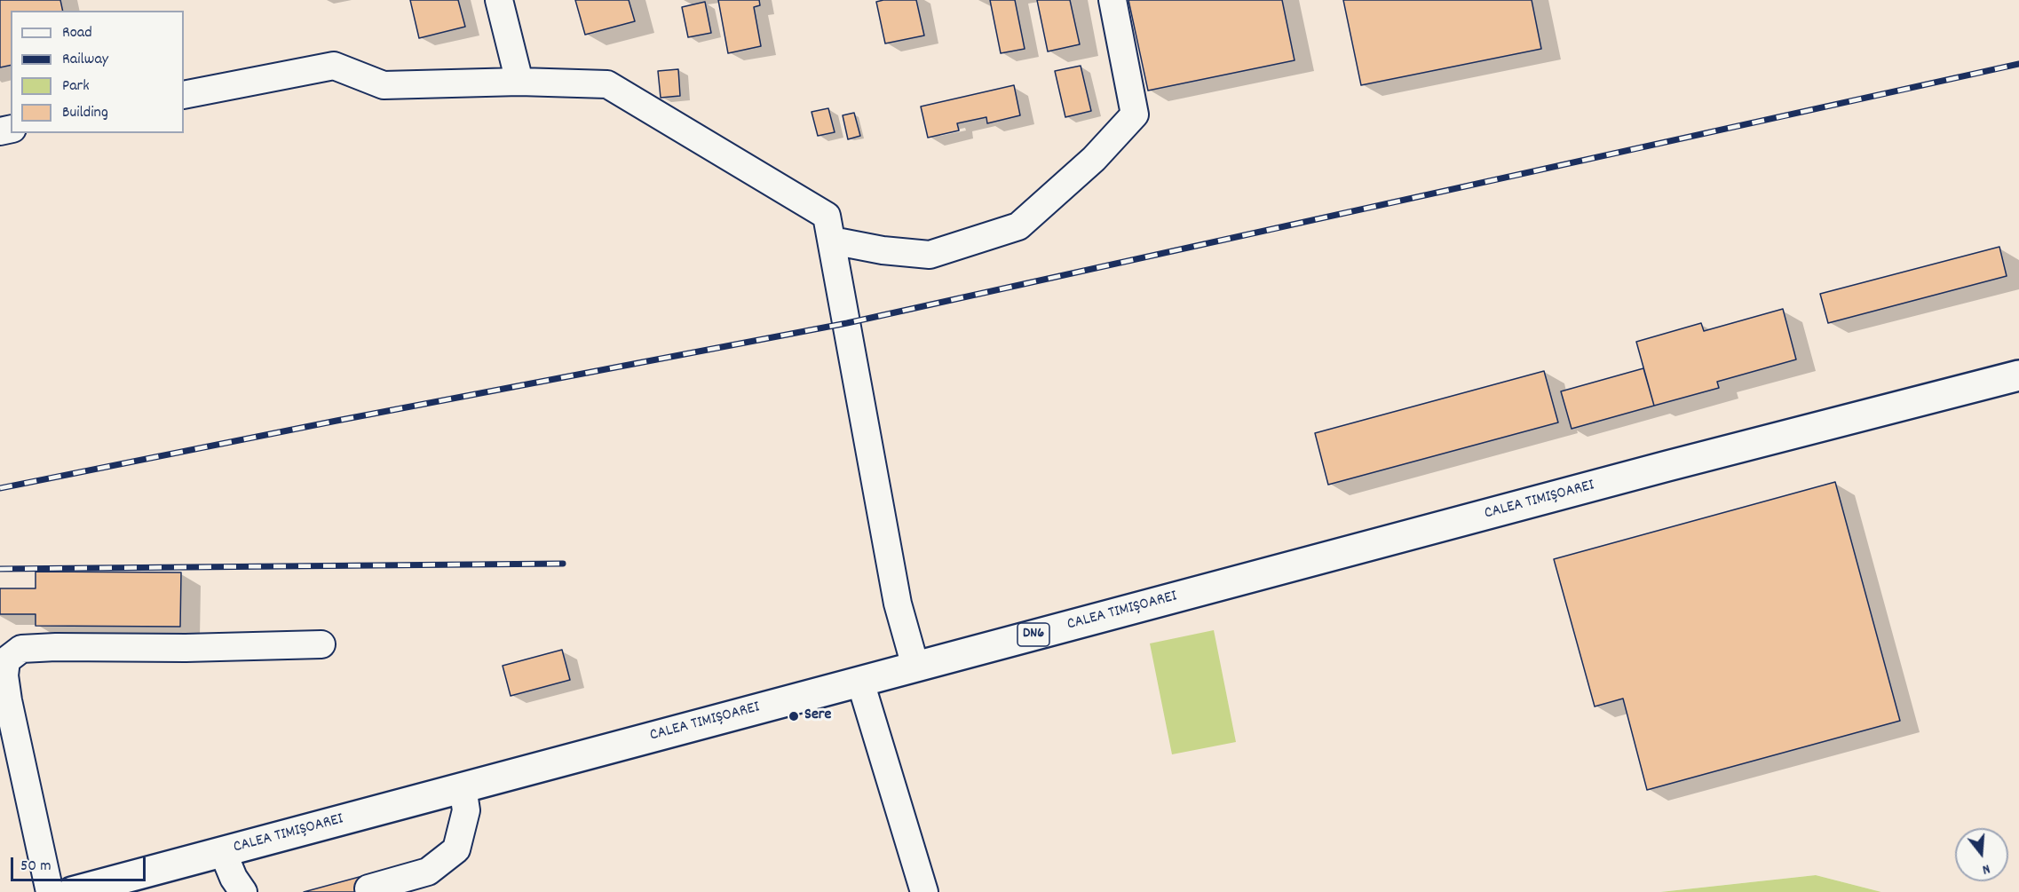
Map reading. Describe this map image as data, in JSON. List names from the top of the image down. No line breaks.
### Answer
{"streets":{"main road":["CALEA TIMIȘOAREI","DN6"]},"places":["Sere"],"legend":["Road","Railway","Park","Building"],"scale_bar":"50 m","north":"bottom"}
